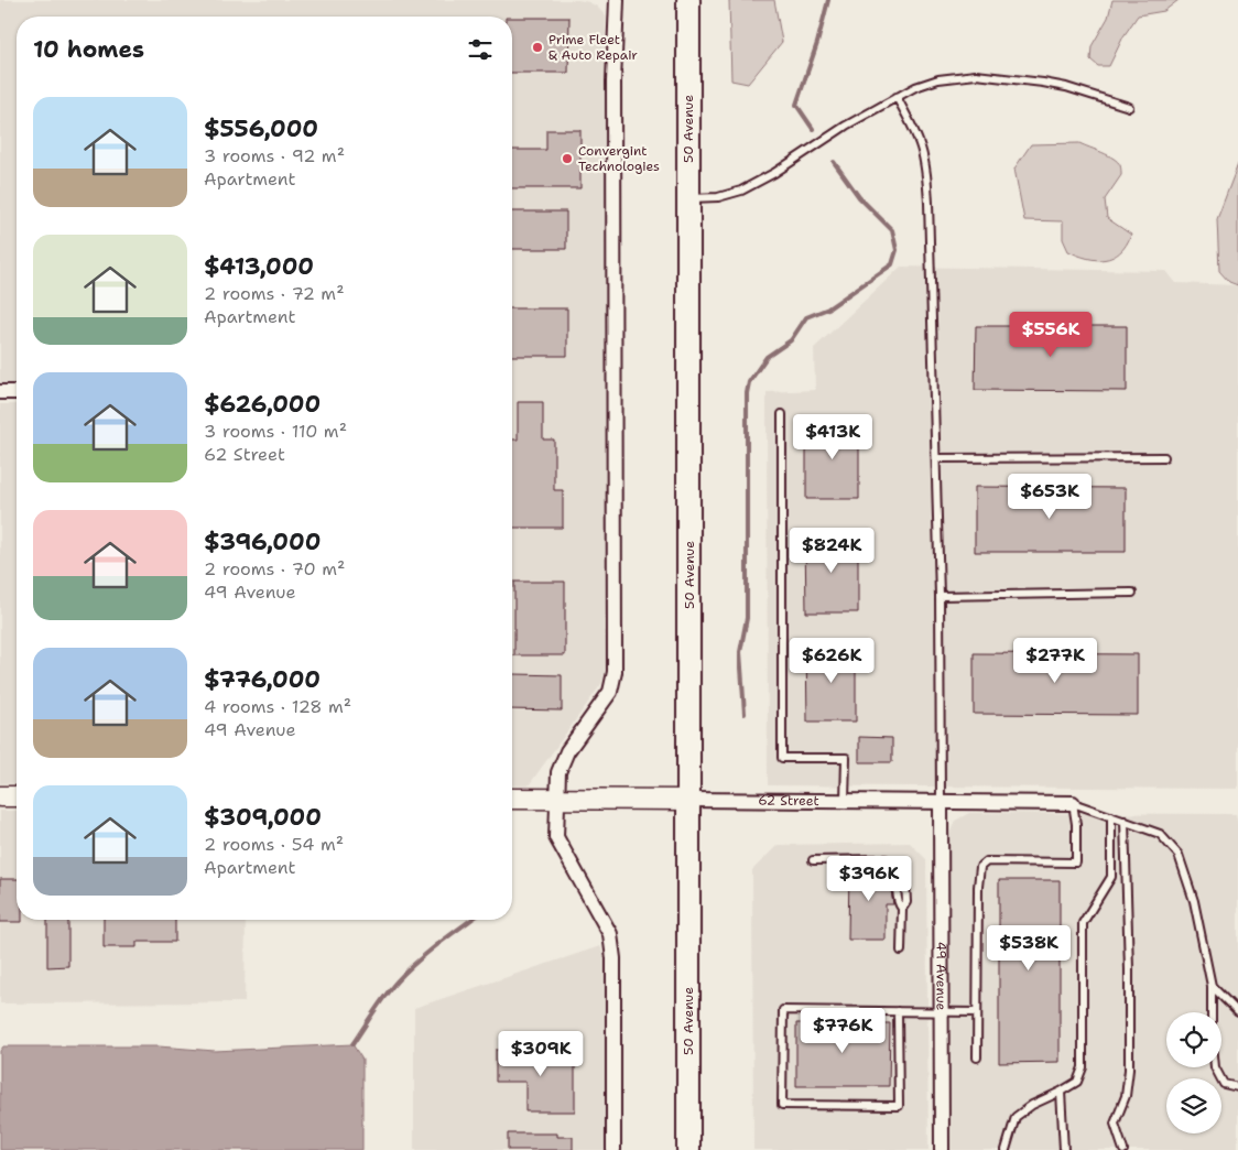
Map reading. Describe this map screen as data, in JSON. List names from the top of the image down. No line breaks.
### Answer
{"streets":{"main road":["50 Avenue","62 Street"],"street":["49 Avenue"]},"crossings":[["50 Avenue","62 Street"],["62 Street","49 Avenue"]],"places":["Prime Fleet & Auto Repair","Convergint Technologies"],"page":{"heading":"10 homes","list":[{"name":"$556,000","note":"3 rooms · 92 m² · Apartment"},{"name":"$413,000","note":"2 rooms · 72 m² · Apartment"},{"name":"$626,000","note":"3 rooms · 110 m² · 62 Street"},{"name":"$396,000","note":"2 rooms · 70 m² · 49 Avenue"},{"name":"$776,000","note":"4 rooms · 128 m² · 49 Avenue"},{"name":"$309,000","note":"2 rooms · 54 m² · Apartment"}],"price":["$556K","$413K","$653K","$824K","$626K","$277K","$396K","$538K","$776K","$309K"]}}
